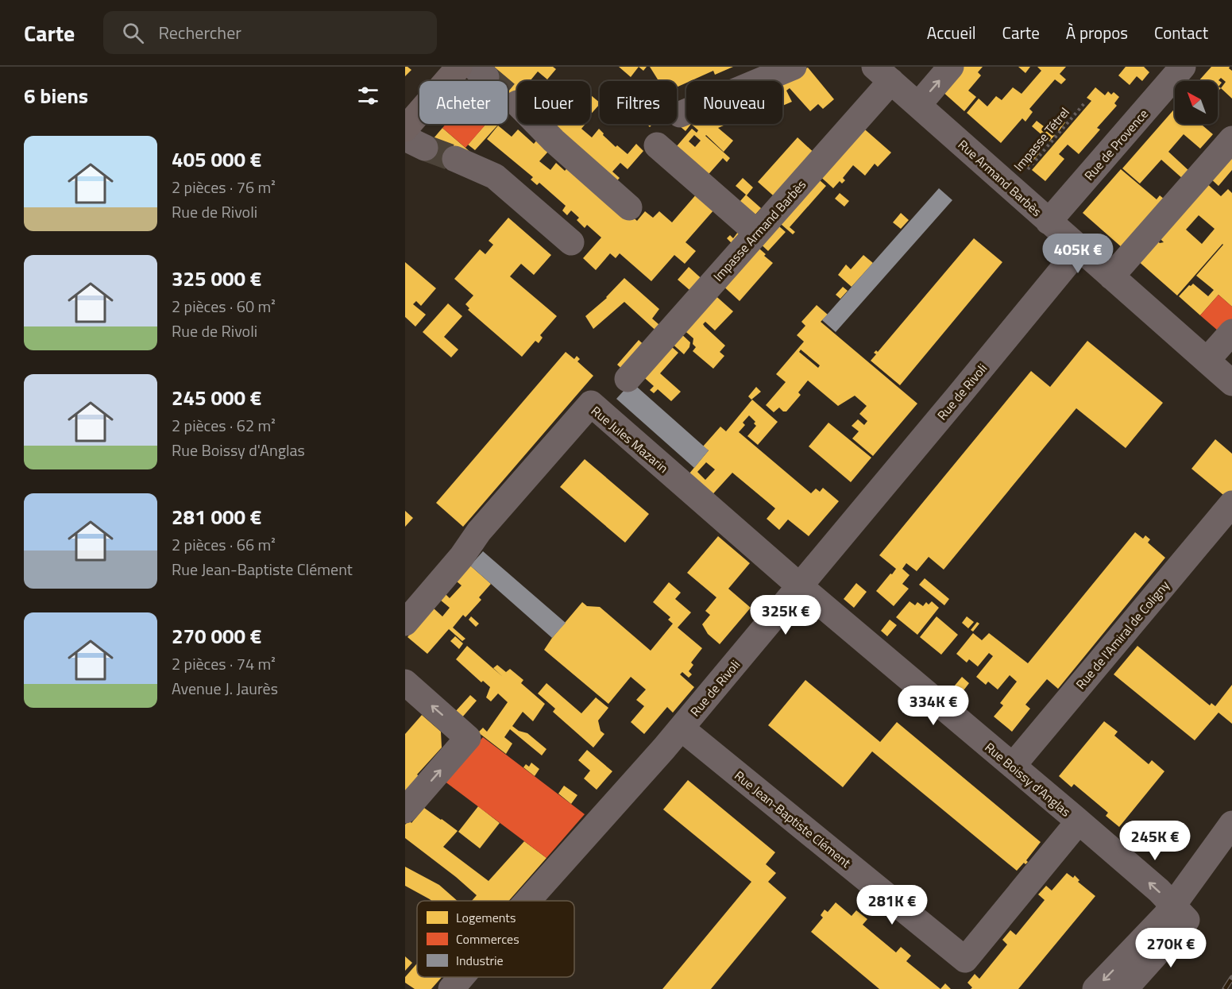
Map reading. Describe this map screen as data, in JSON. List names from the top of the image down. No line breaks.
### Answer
{"streets":{"street":["Rue de Provence","Rue Armand Barbès","Impasse Armand Barbès","Rue de Rivoli","Rue Jules Mazarin","Rue de l'Amiral de Coligny","Rue Boissy d'Anglas","Rue Jean-Baptiste Clément"],"path":["Impasse Tétrel"]},"crossings":[["Impasse Tétrel","Rue Armand Barbès"],["Rue de Provence","Rue Armand Barbès"],["Rue Armand Barbès","Impasse Armand Barbès"],["Rue Armand Barbès","Rue de Rivoli"],["Rue de Rivoli","Rue Jules Mazarin"],["Rue de Rivoli","Rue Boissy d'Anglas"],["Rue de Rivoli","Rue Jean-Baptiste Clément"],["Rue Jules Mazarin","Rue Boissy d'Anglas"],["Rue de l'Amiral de Coligny","Rue Boissy d'Anglas"],["Rue Boissy d'Anglas","Rue Jean-Baptiste Clément"]],"legend":["Logements","Commerces","Industrie"],"north":"top left","page":{"header":"Carte","search":"Rechercher","nav":["Accueil","Carte","À propos","Contact"],"heading":"6 biens","chip":["Acheter","Louer","Filtres","Nouveau"],"list":[{"name":"405 000 €","note":"2 pièces · 76 m² · Rue de Rivoli"},{"name":"325 000 €","note":"2 pièces · 60 m² · Rue de Rivoli"},{"name":"245 000 €","note":"2 pièces · 62 m² · Rue Boissy d'Anglas"},{"name":"281 000 €","note":"2 pièces · 66 m² · Rue Jean-Baptiste Clément"},{"name":"270 000 €","note":"2 pièces · 74 m² · Avenue J. Jaurès"}],"price":["405K €","325K €","334K €","245K €","281K €","270K €"]}}
